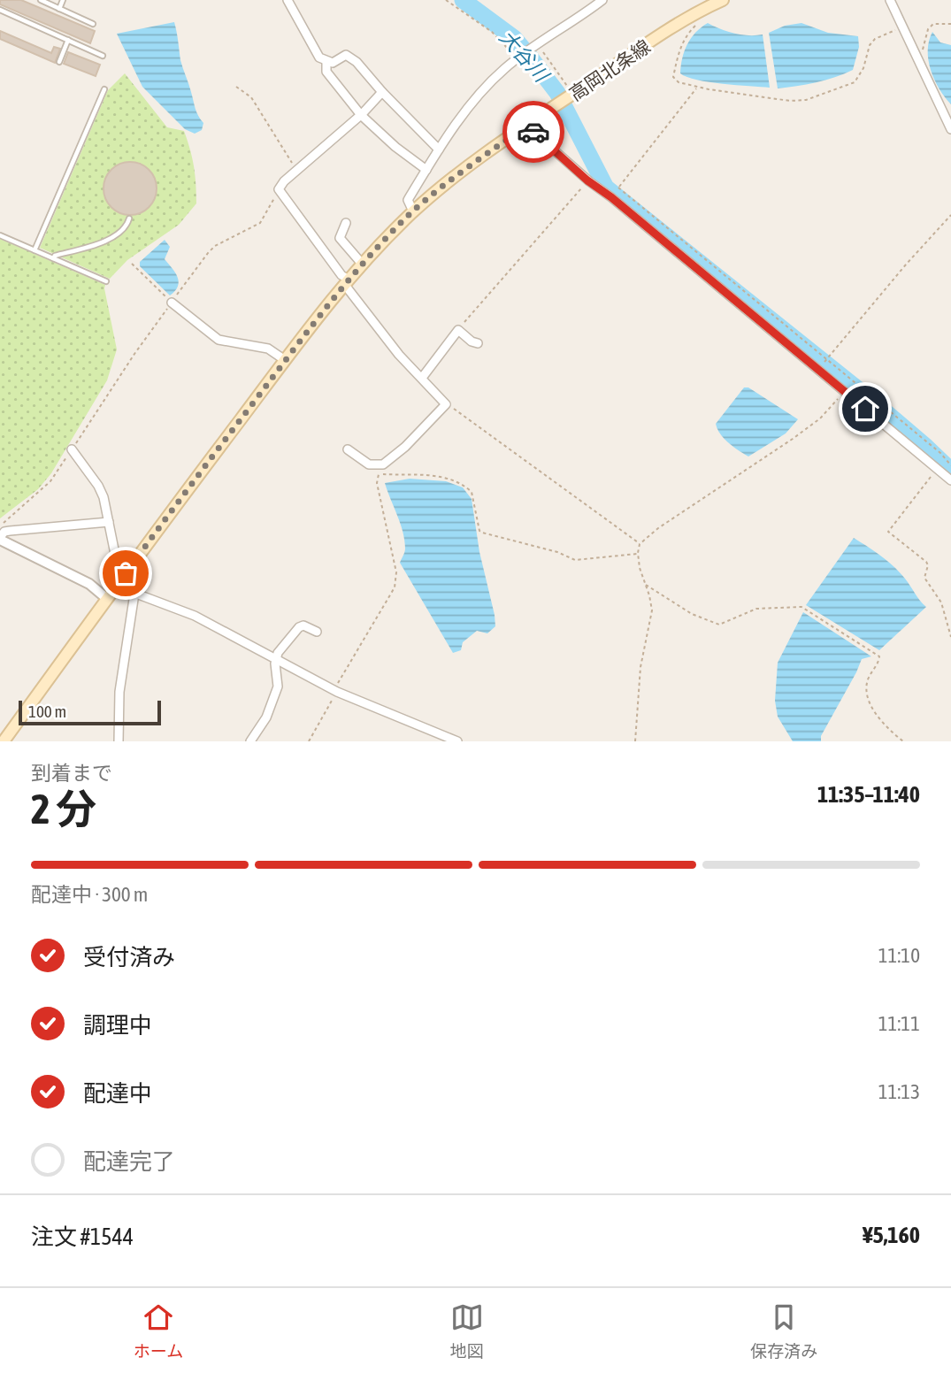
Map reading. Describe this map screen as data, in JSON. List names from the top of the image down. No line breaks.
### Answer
{"streets":{"main road":["高岡北条線"]},"water":["大谷川"],"scale_bar":"100 m","page":{"scale":"100 m","heading":["2 分","到着まで","11:35–11:40"],"panel":["注文 #1544","¥5,160"],"bar":"配達中 · 300 m","list":[["受付済み","11:10"],["調理中","11:11"],["配達中","11:13"],"配達完了"],"tabs":["ホーム","地図","保存済み"]}}
